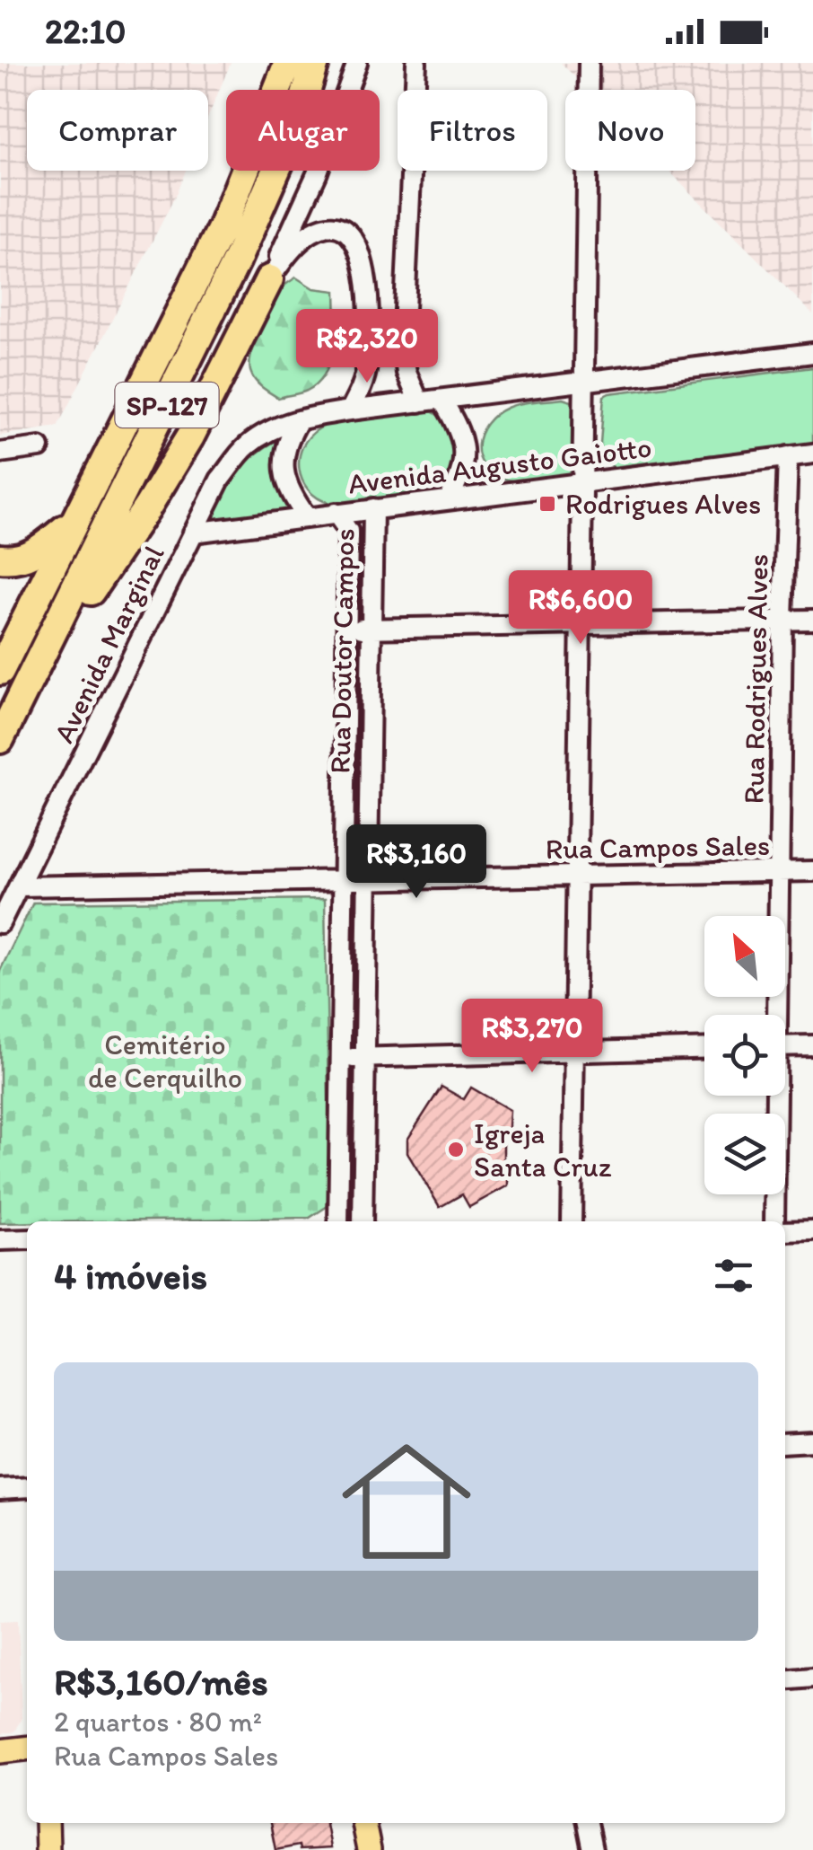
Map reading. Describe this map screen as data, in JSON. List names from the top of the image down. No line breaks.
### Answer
{"streets":{"highway":["SP-127"],"street":["Avenida Augusto Gaiotto","Avenida Marginal","Rua Doutor Campos","Rua Rodrigues Alves","Rua Campos Sales"]},"crossings":[["Avenida Augusto Gaiotto","Avenida Marginal"],["Avenida Augusto Gaiotto","Rua Doutor Campos"],["Avenida Augusto Gaiotto","Rua Rodrigues Alves"],["Avenida Marginal","Rua Campos Sales"],["Rua Doutor Campos","Rua Campos Sales"],["Rua Rodrigues Alves","Rua Campos Sales"]],"parks":["Cemitério de Cerquilho"],"places":{"transit":["Rodrigues Alves"],"other":["Igreja Santa Cruz"]},"north":"top left","page":{"status":"22:10","chip":["Comprar","Alugar","Filtros","Novo"],"price":["R$2,320","R$6,600","R$3,160","R$3,270"],"heading":"4 imóveis","list":[{"name":"R$3,160/mês","note":"2 quartos · 80 m² · Rua Campos Sales"}]}}
